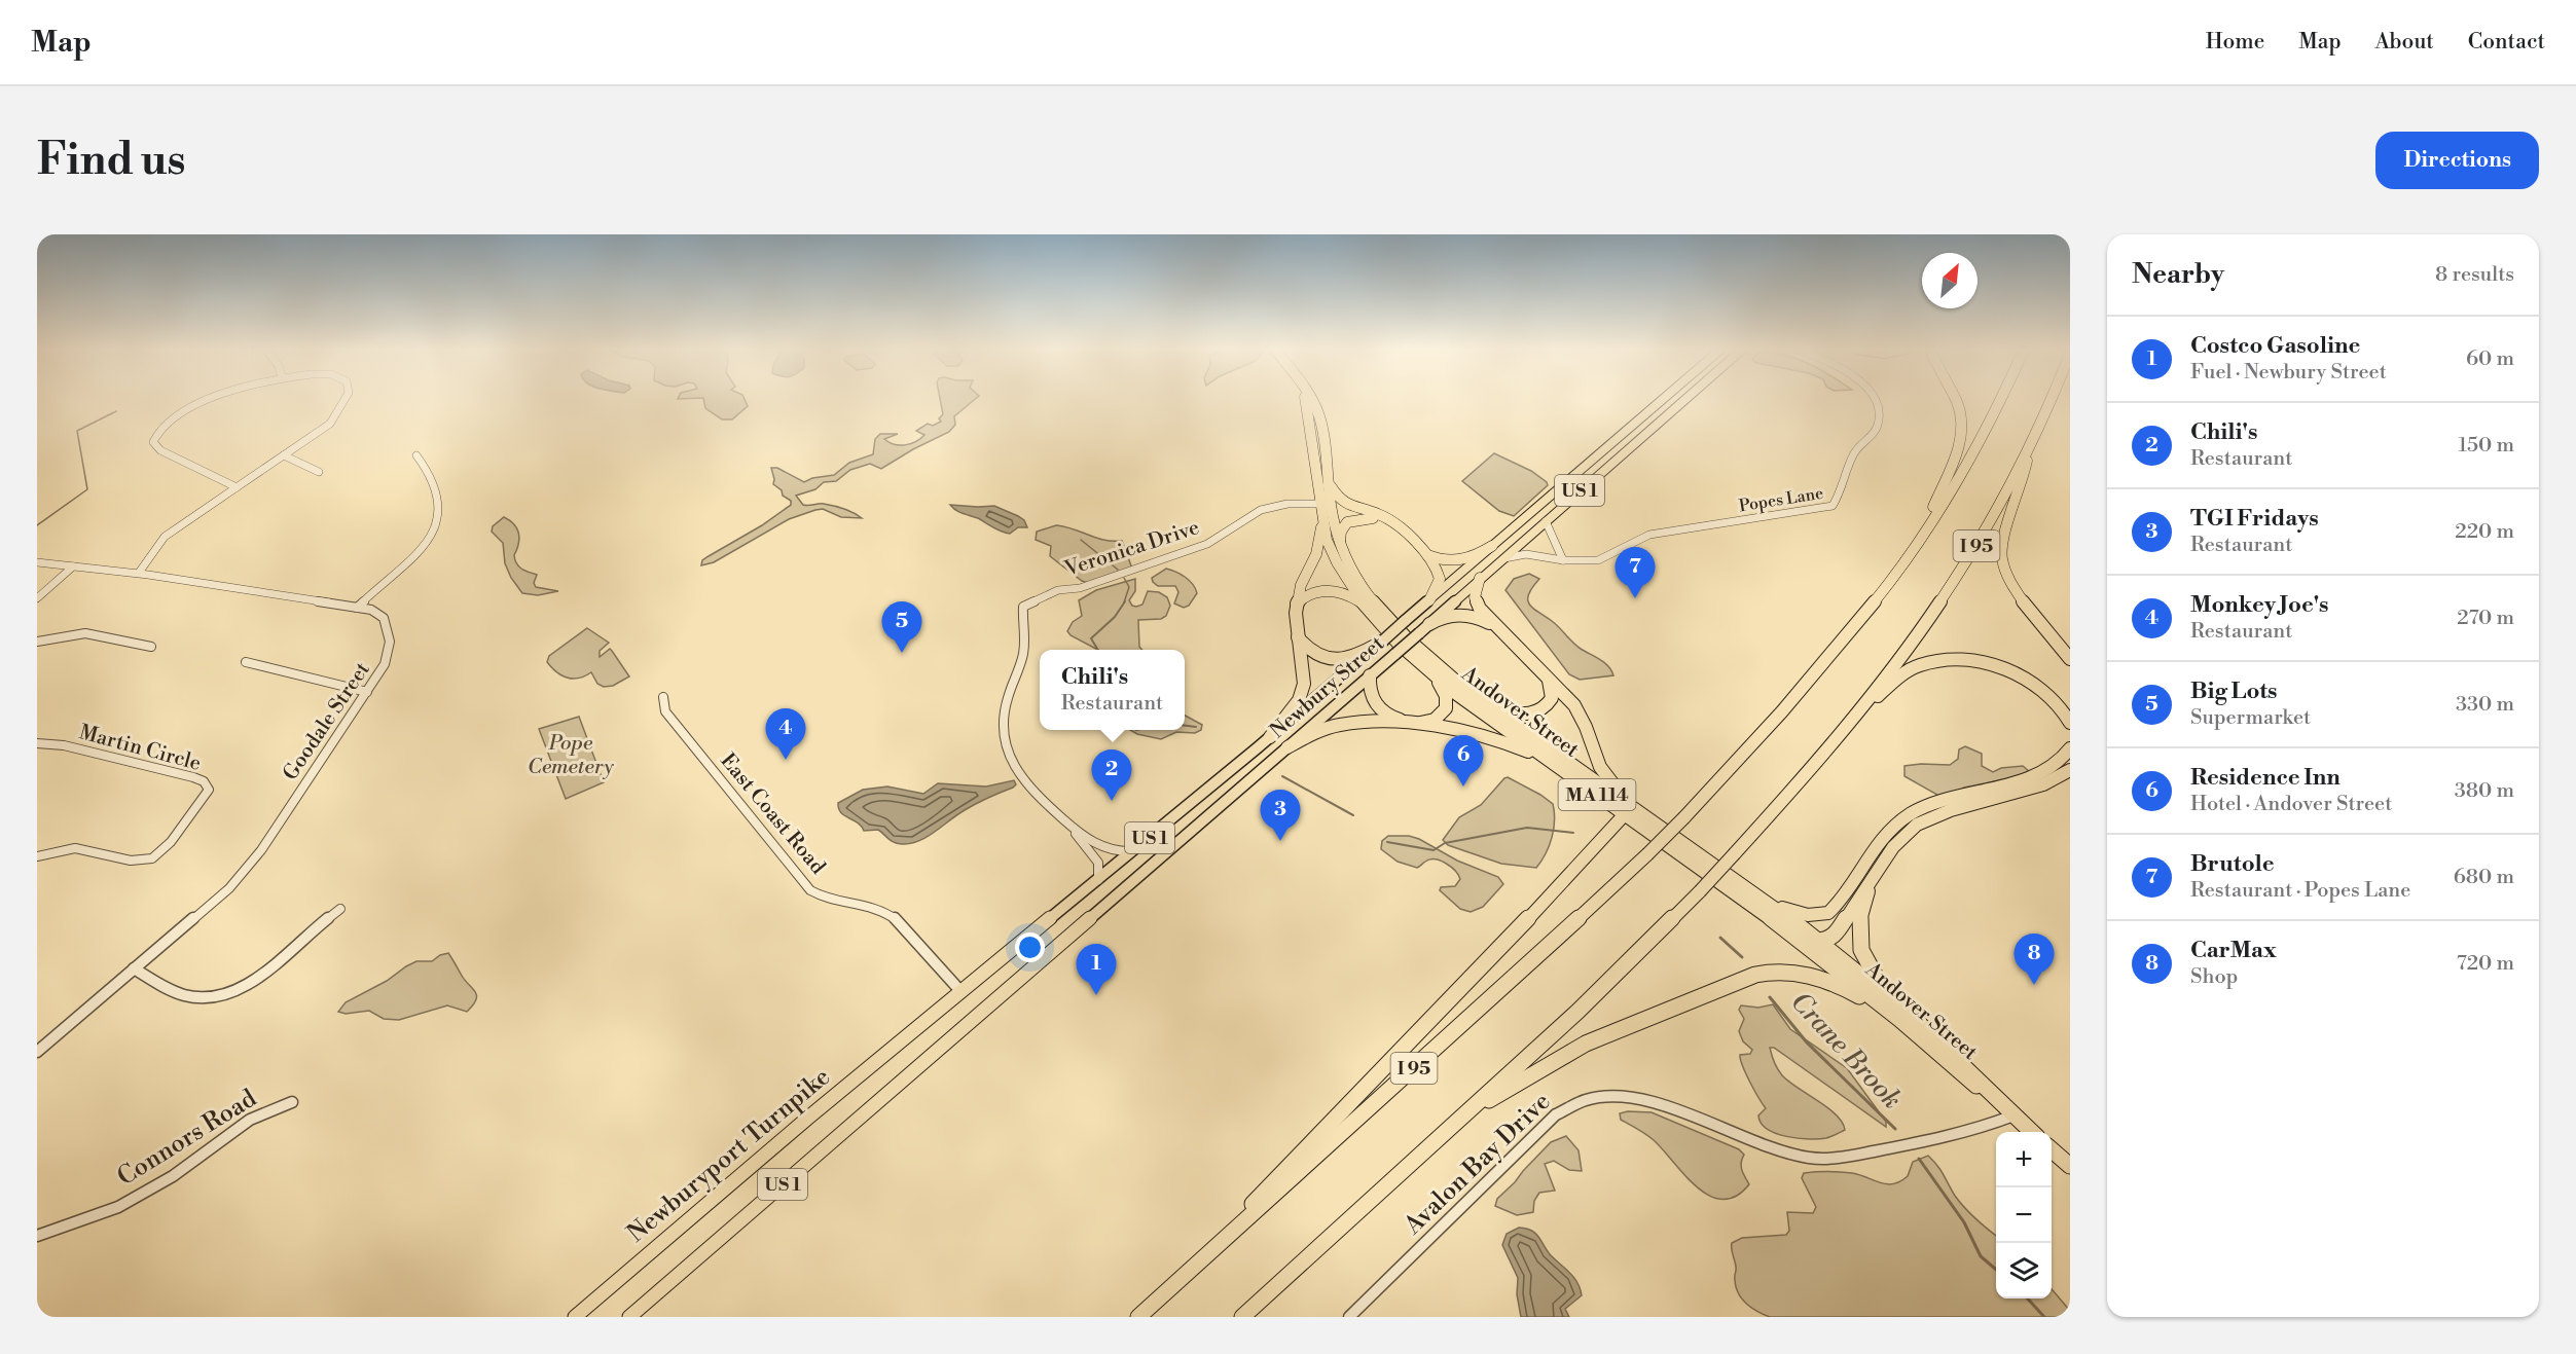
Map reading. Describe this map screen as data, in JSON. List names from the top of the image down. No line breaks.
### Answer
{"streets":{"highway":["I 95","Andover Street","MA 114"],"main road":["US 1","Newbury Street","Newburyport Turnpike"],"street":["Popes Lane","Veronica Drive","Goodale Street","Martin Circle","East Coast Road","Connors Road","Avalon Bay Drive"]},"crossings":[["Popes Lane","Newbury Street"],["Veronica Drive","Andover Street"],["Newbury Street","East Coast Road"],["Newbury Street","Newburyport Turnpike"],["Andover Street","Avalon Bay Drive"]],"water":["Crane Brook"],"parks":["Pope Cemetery"],"north":"top right","page":{"header":"Map","nav":["Home","Map","About","Contact"],"buttons":"Directions","title":"Find us","heading":["Nearby","8 results"],"list":[{"mark":"1","name":"Costco Gasoline","note":"Fuel · Newbury Street","value":"60 m"},{"mark":"2","name":"Chili's","note":"Restaurant","value":"150 m"},{"mark":"3","name":"TGI Fridays","note":"Restaurant","value":"220 m"},{"mark":"4","name":"Monkey Joe's","note":"Restaurant","value":"270 m"},{"mark":"5","name":"Big Lots","note":"Supermarket","value":"330 m"},{"mark":"6","name":"Residence Inn","note":"Hotel · Andover Street","value":"380 m"},{"mark":"7","name":"Brutole","note":"Restaurant · Popes Lane","value":"680 m"},{"mark":"8","name":"CarMax","note":"Shop","value":"720 m"}],"pins":["7","5","4","6","2","3","8","1"],"popup":["Chili's","Restaurant"],"map_buttons":["+","−"]}}
